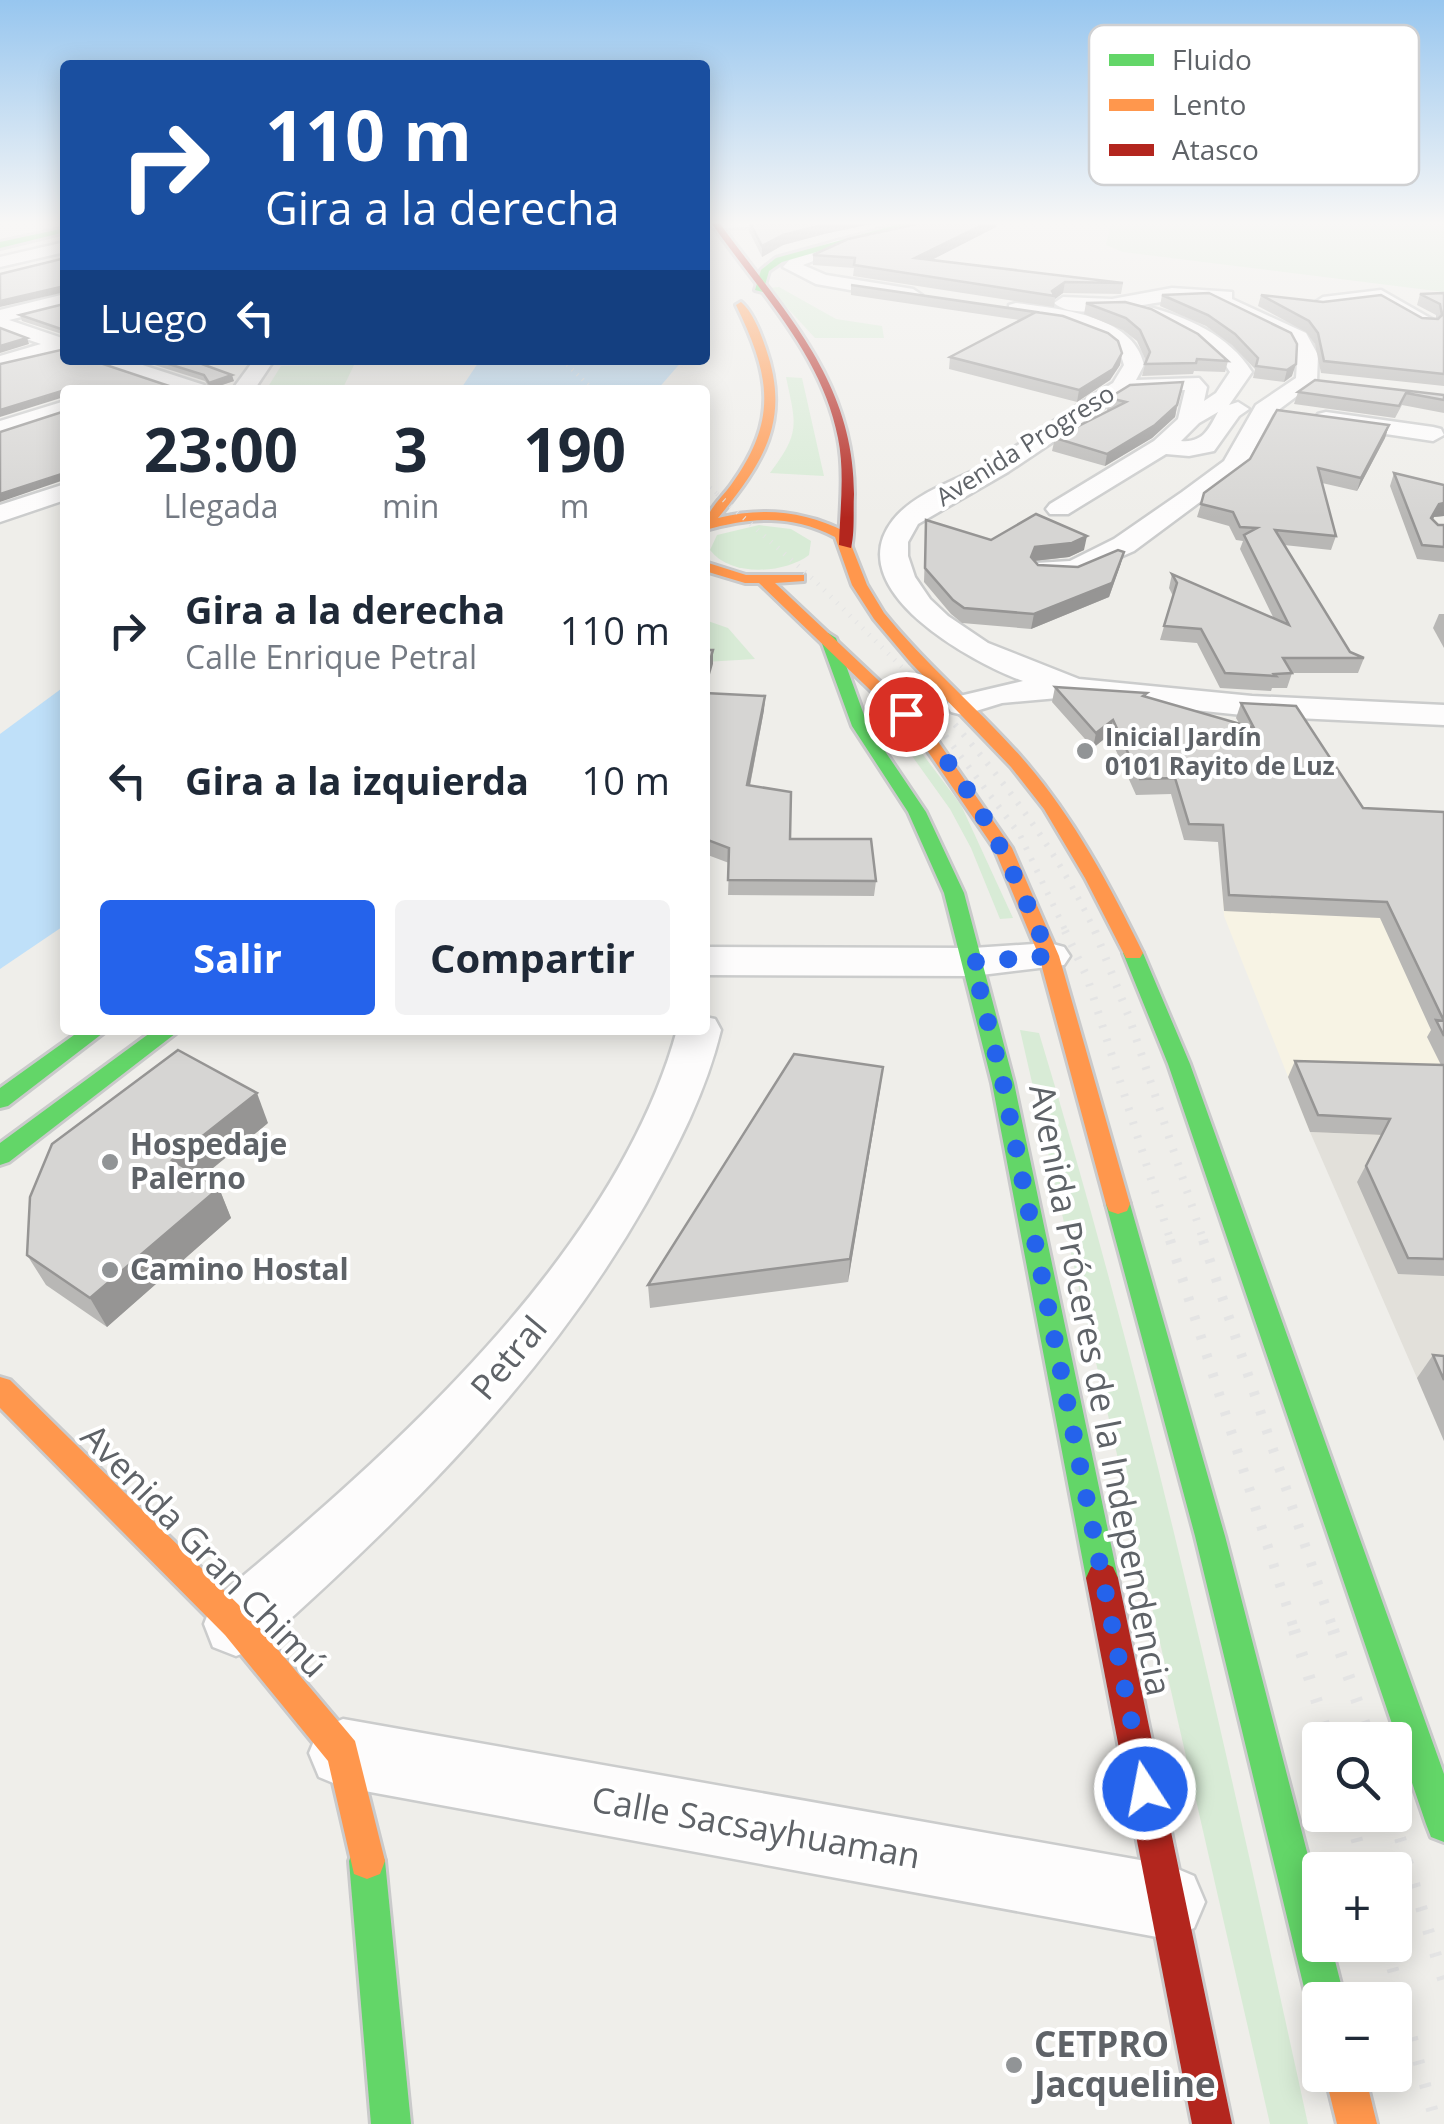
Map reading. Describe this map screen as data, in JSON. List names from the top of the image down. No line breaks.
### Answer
{"streets":{"main road":["Avenida Próceres de la Independencia","Avenida Gran Chimú"],"street":["Avenida Progreso","Petral","Calle Sacsayhuaman"]},"crossings":[["Petral","Avenida Gran Chimú"],["Avenida Próceres de la Independencia","Calle Sacsayhuaman"],["Avenida Gran Chimú","Calle Sacsayhuaman"]],"places":["Inicial Jardín 0101 Rayito de Luz","Hospedaje Palerno","Camino Hostal","CETPRO Jacqueline"],"legend":["Fluido","Lento","Atasco"],"page":{"turn":["110 m","Gira a la derecha"],"then":"Luego","eta":["23:00","Llegada","3","min","190","m"],"list":[{"name":"Gira a la derecha","note":"Calle Enrique Petral","value":"110 m"},{"name":"Gira a la izquierda","value":"10 m"}],"buttons":["Salir","Compartir"],"map_buttons":["+","−"]}}
